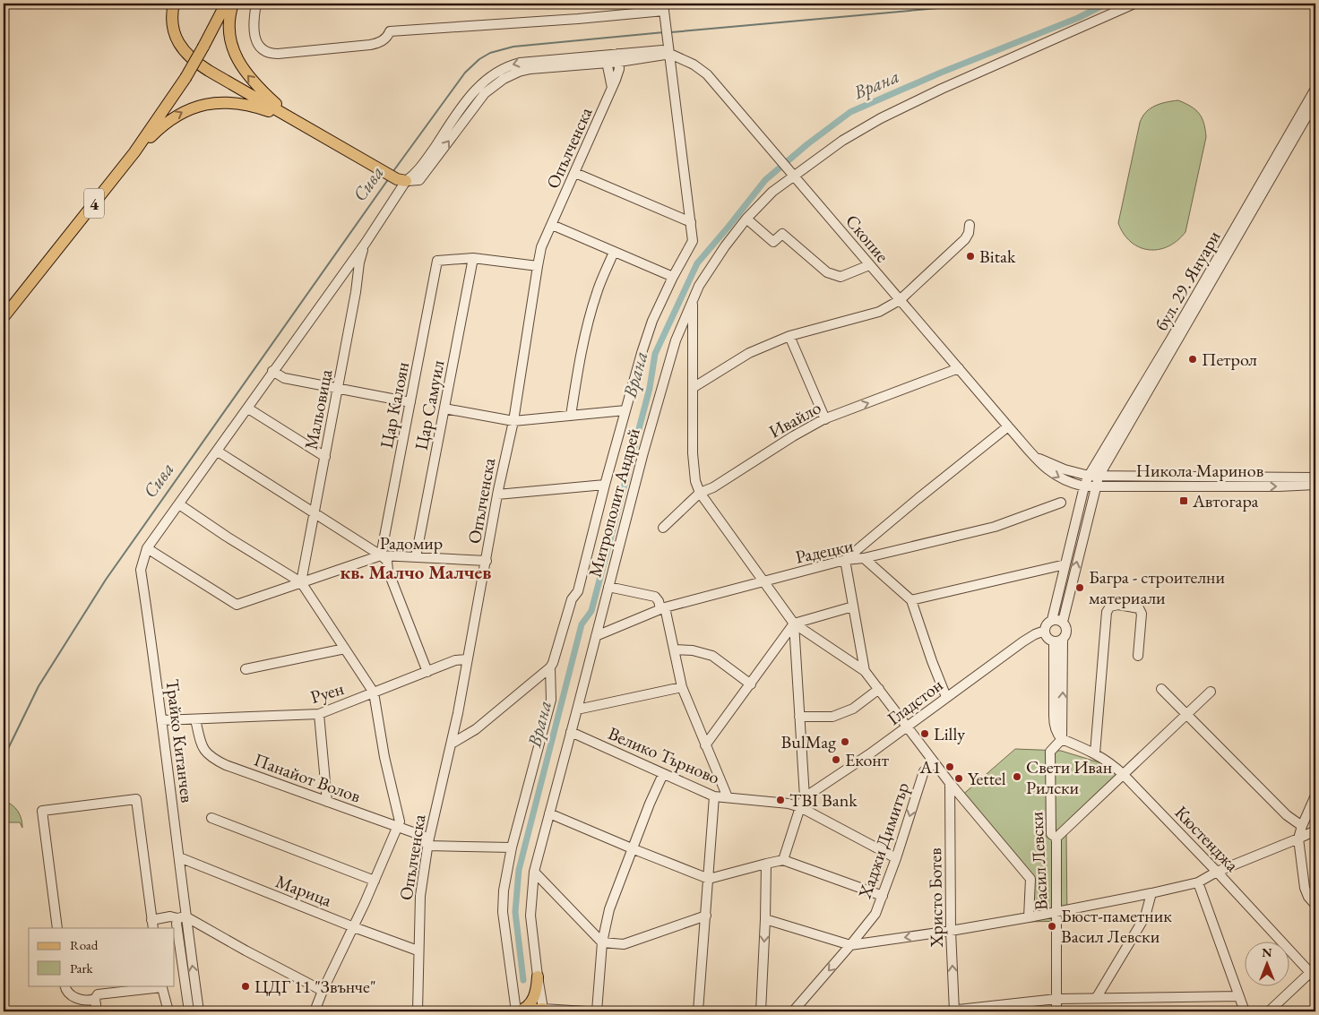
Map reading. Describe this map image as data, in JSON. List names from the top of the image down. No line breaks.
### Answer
{"streets":{"main road":["4"],"street":["Опълченска","Скопие","бул. 29. Януари","Цар Калоян","Цар Самуил","Мальовица","Ивайло","Никола Маринов","Митрополит Андрей","Радомир","Радецки","Руен","Гладстон","Трайко Китанчев","Велико Търново","Панайот Волов","Кюстенджа","Хаджи Димитър","Васил Левски","Марица","Христо Ботев"]},"crossings":[["Опълченска","Радомир"],["Опълченска","Руен"],["Опълченска","Панайот Волов"],["Опълченска","Марица"],["Скопие","бул. 29. Януари"],["Скопие","Ивайло"],["Скопие","Никола Маринов"],["Скопие","Митрополит Андрей"],["бул. 29. Януари","Никола Маринов"],["Цар Калоян","Цар Самуил"],["Цар Калоян","Радомир"],["Цар Самуил","Радомир"],["Мальовица","Радомир"],["Митрополит Андрей","Радецки"],["Митрополит Андрей","Велико Търново"],["Радомир","Трайко Китанчев"],["Руен","Трайко Китанчев"],["Руен","Панайот Волов"],["Трайко Китанчев","Марица"],["Велико Търново","Хаджи Димитър"],["Кюстенджа","Васил Левски"]],"one_way":["Ивайло","Хаджи Димитър","Христо Ботев"],"districts":["кв. Малчо Малчев"],"water":["Врана","Сива"],"places":{"other":["Bitak","Петрол","Багра - строителни материали","Lilly","BulMag","Еконт","A1","Свети Иван Рилски","Yettel","TBI Bank","Бюст-паметник Васил Левски","ЦДГ 11 \"Звънче\""],"transit":["Автогара"]},"legend":["Road","Park"],"north":"top"}
